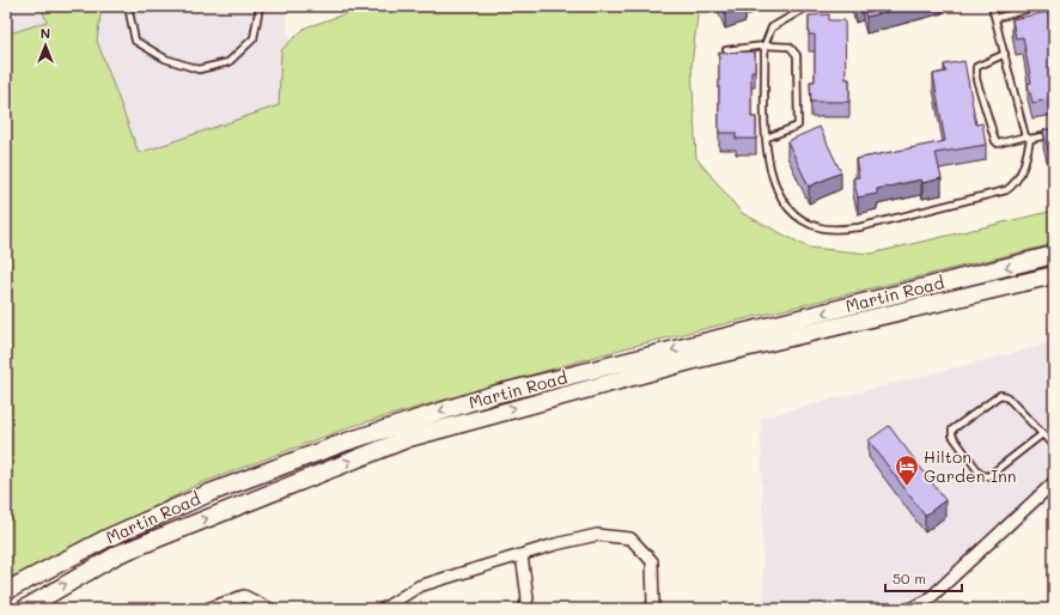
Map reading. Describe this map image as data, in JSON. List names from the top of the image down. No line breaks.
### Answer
{"streets":{"main road":["Martin Road"]},"places":{"hotel":["Hilton Garden Inn"]},"scale_bar":"50 m","north":"top"}
